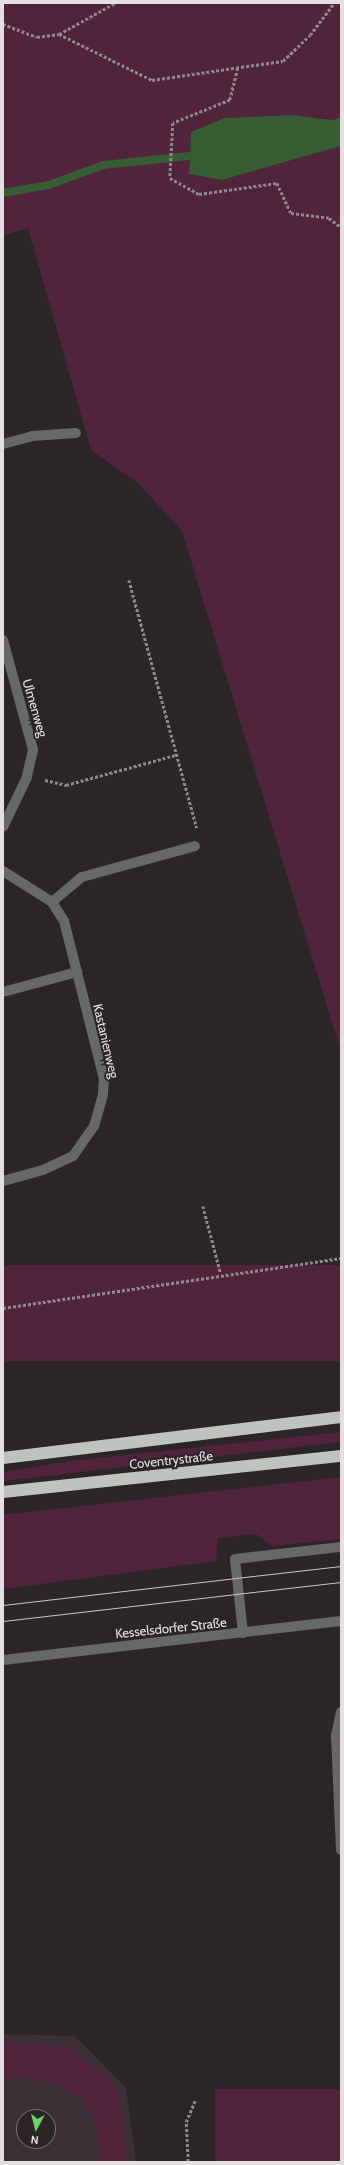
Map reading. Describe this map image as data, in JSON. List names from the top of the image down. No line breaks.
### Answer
{"streets":{"highway":["Coventrystraße"],"street":["Ulmenweg","Kastanienweg","Kesselsdorfer Straße"]},"north":"bottom"}
